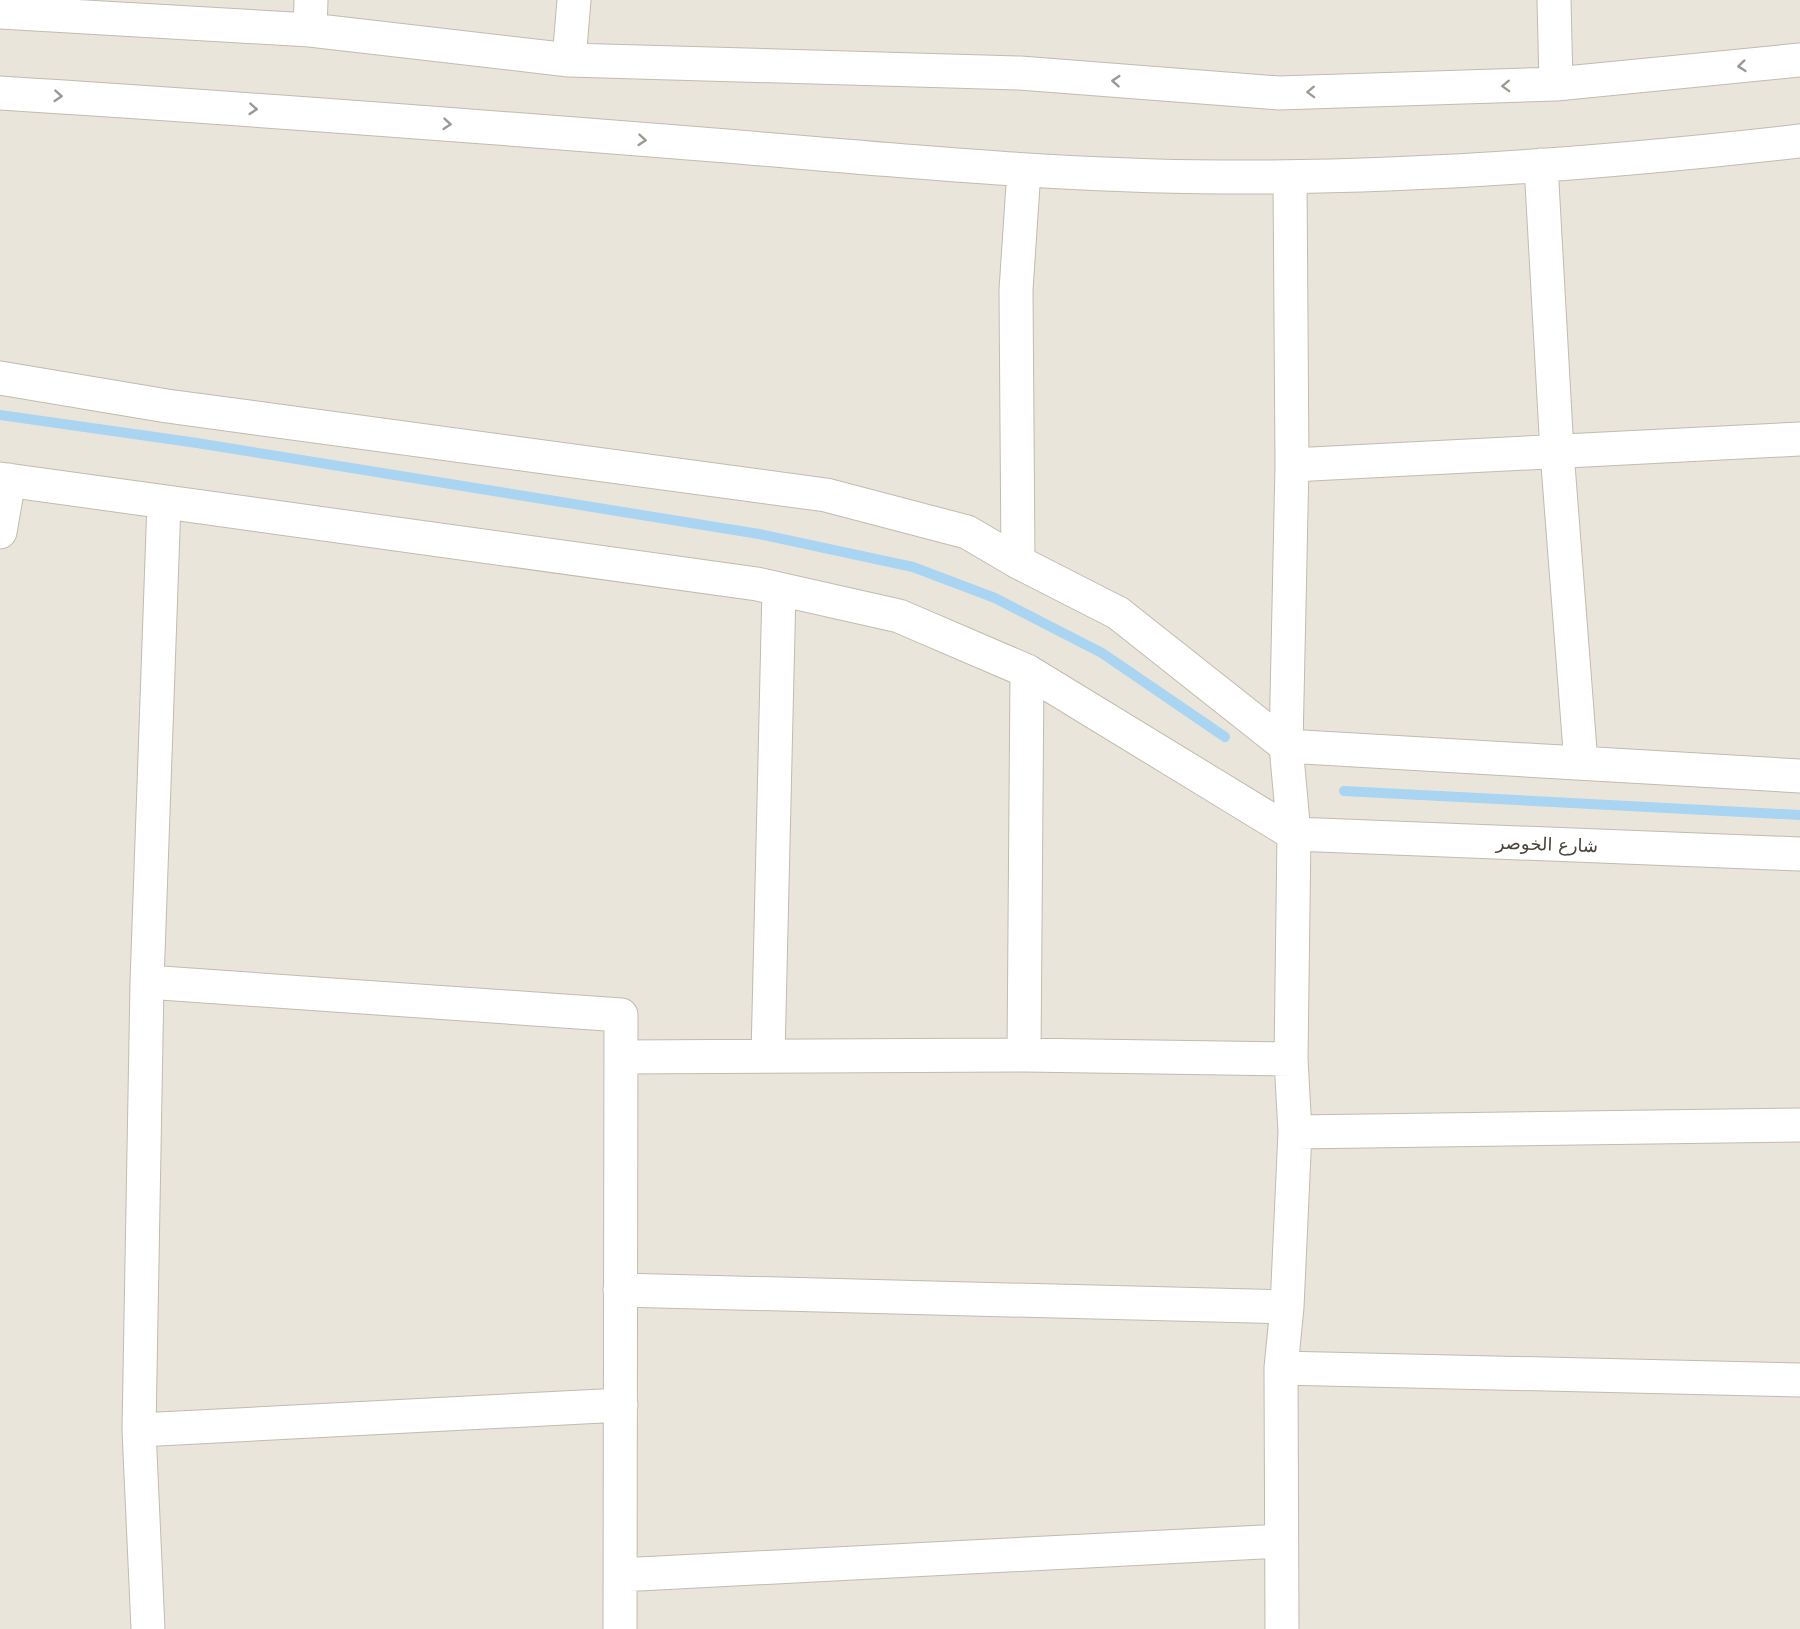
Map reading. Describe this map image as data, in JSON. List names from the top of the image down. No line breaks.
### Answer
{"streets":{"street":["شارع الخوصر"]}}
